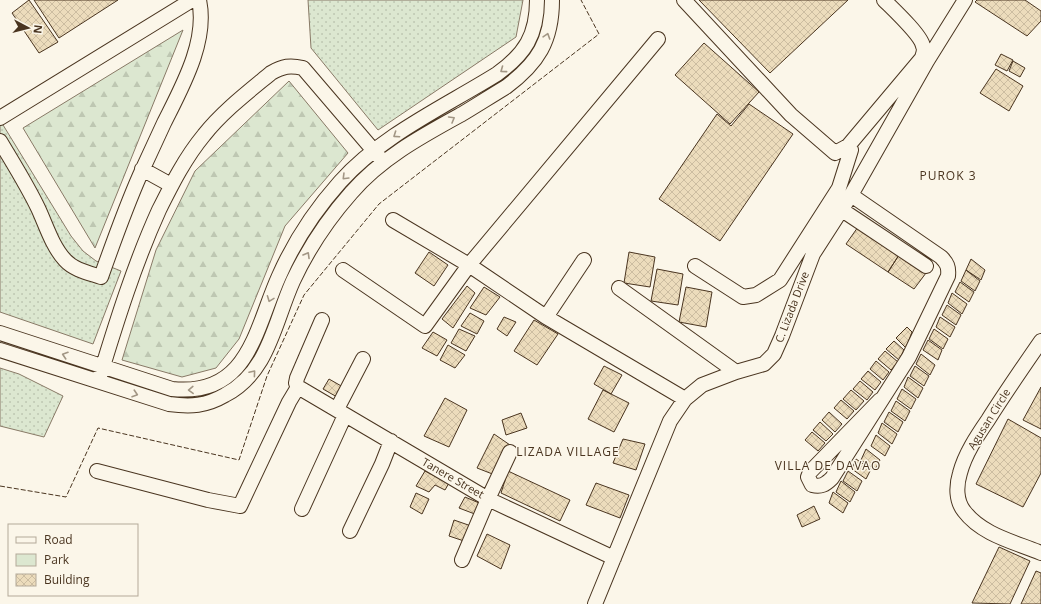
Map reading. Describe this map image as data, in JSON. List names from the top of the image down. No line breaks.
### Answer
{"streets":{"street":["C. Lizada Drive","Agusan Circle","Tanere Street"]},"crossings":[["C. Lizada Drive","Tanere Street"]],"districts":["PUROK 3","LIZADA VILLAGE","VILLA DE DAVAO"],"legend":["Road","Park","Building"],"north":"right"}
